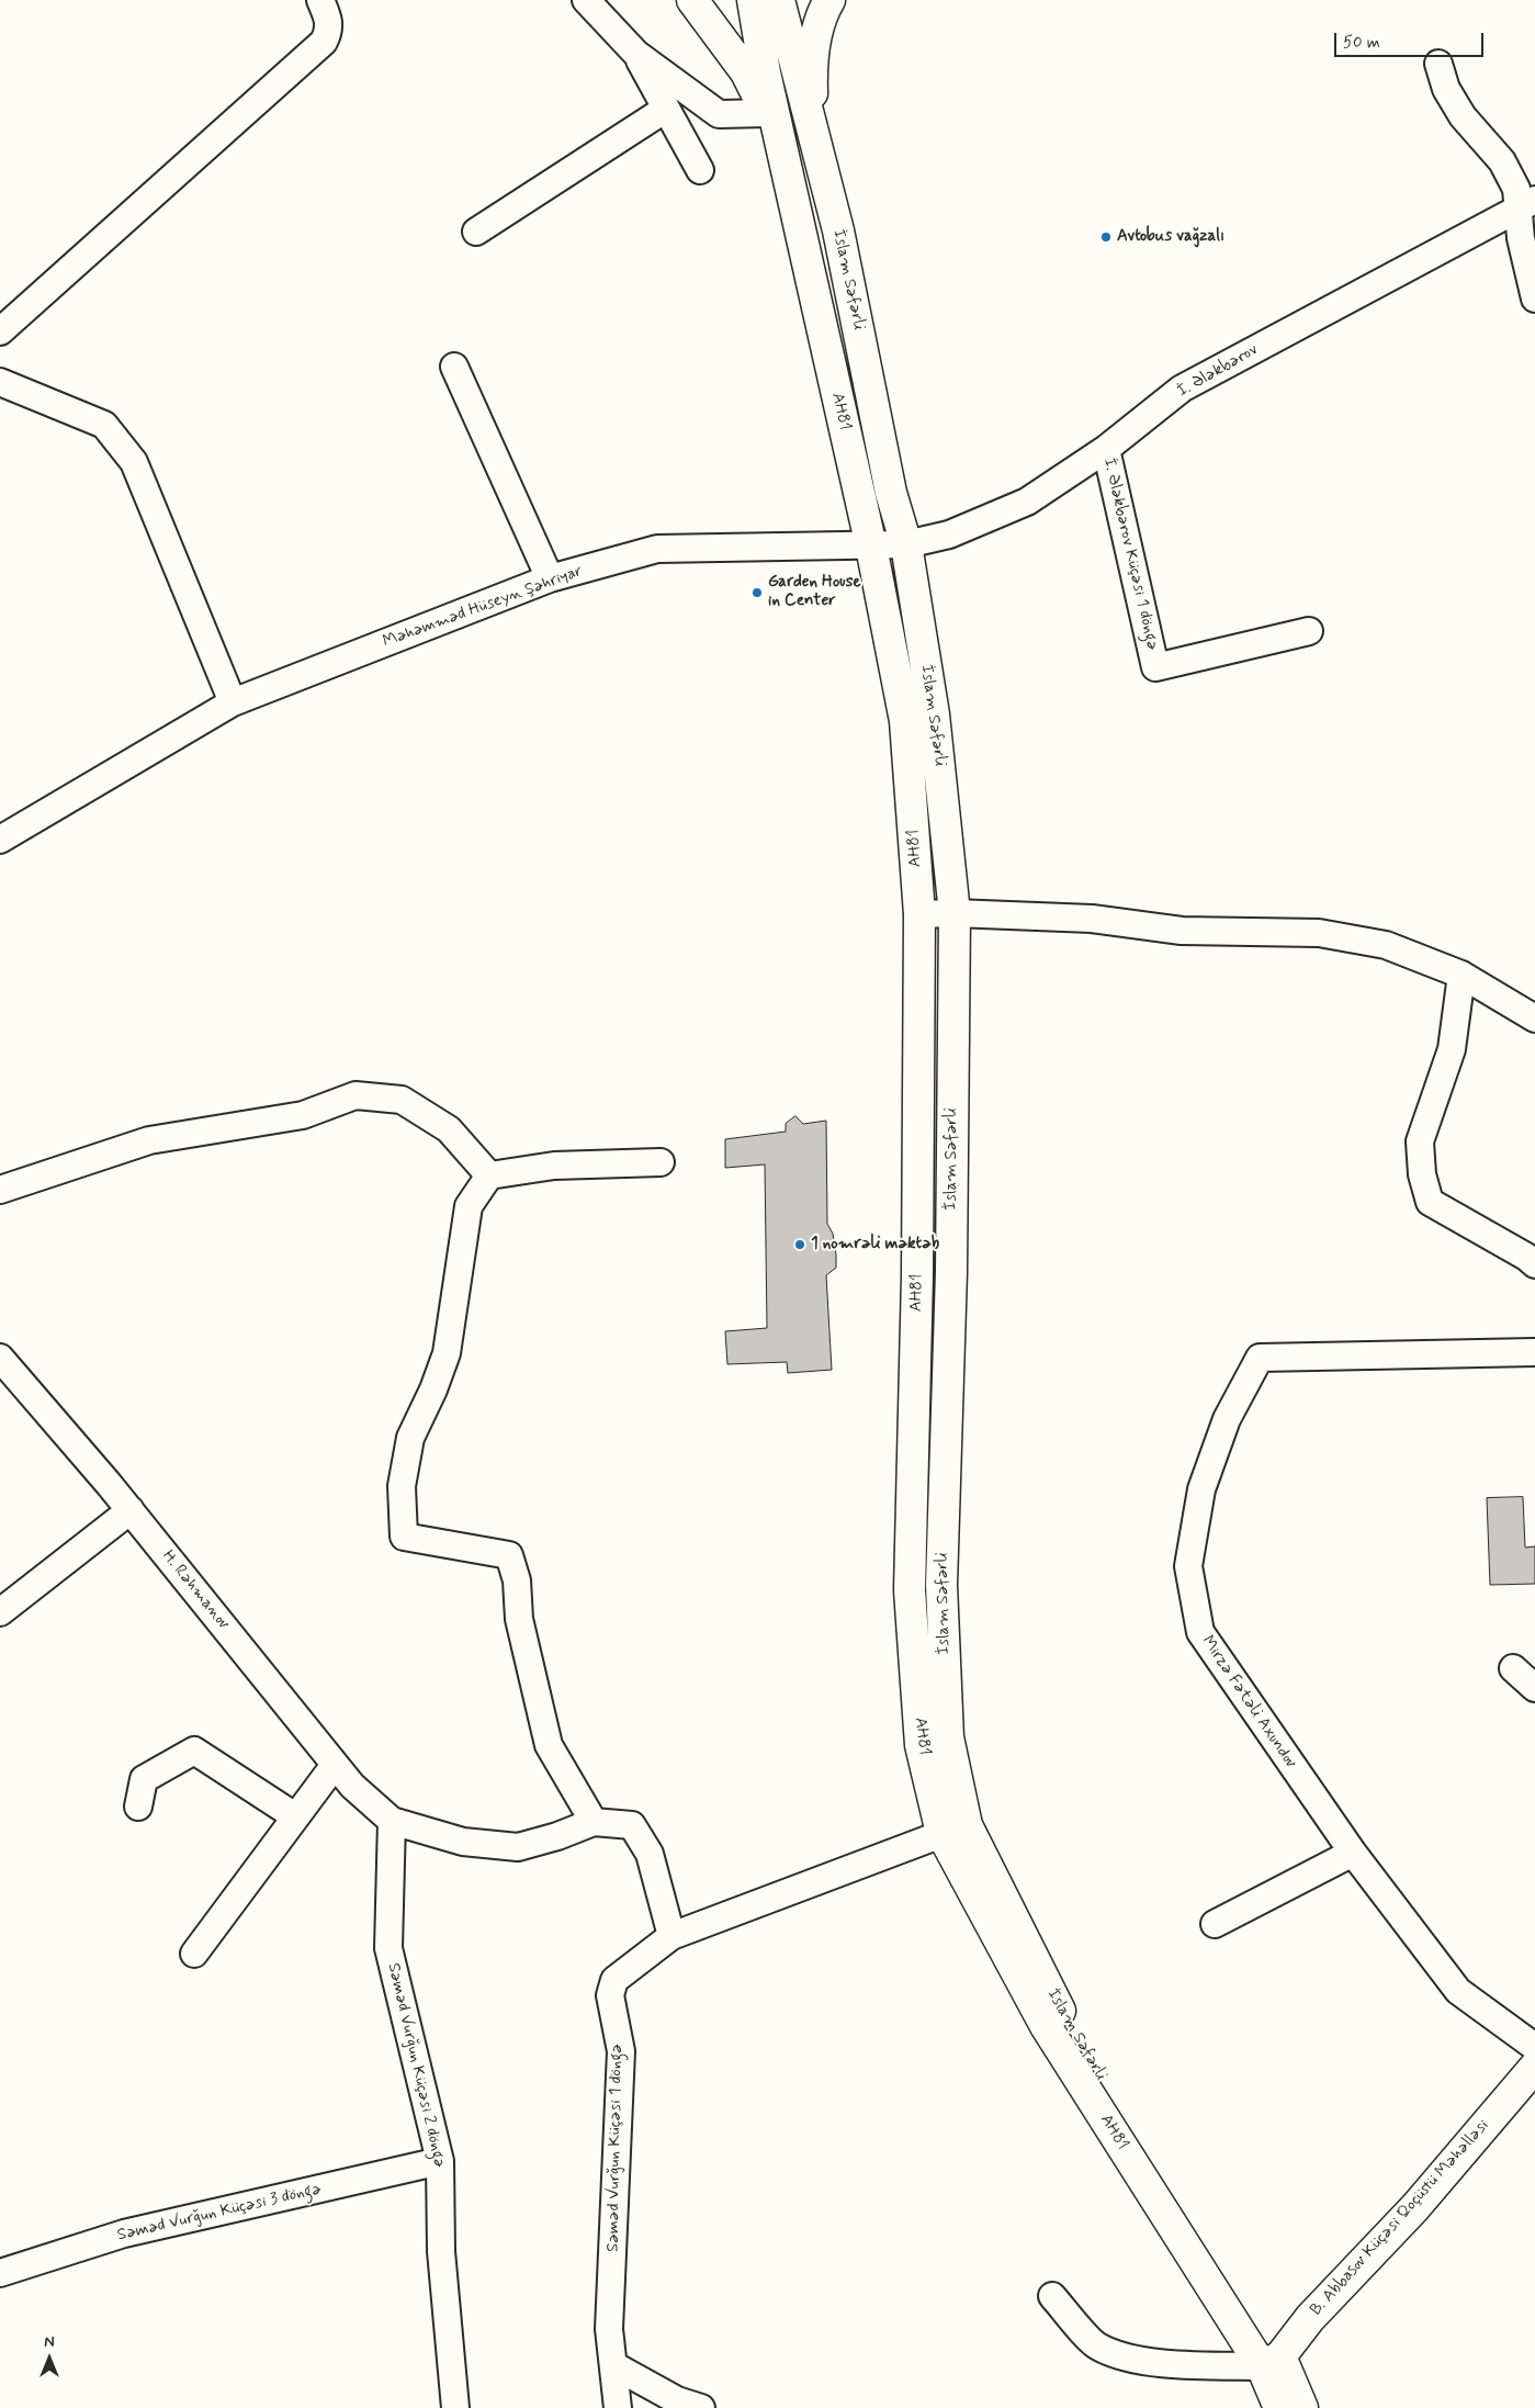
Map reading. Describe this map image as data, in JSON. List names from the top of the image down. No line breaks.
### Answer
{"streets":{"main road":["İslam Səfərli","AH81","B. Abbasov Küçəsi Qoçüstü Məhəlləsi"],"street":["İ. Ələkbərov","İ. Ələkbərov Küçəsi 1 döngə","Məhəmməd Hüseyn Şəhriyar","H. Rəhmanov","Mirzə Fətəli Axundov","Səməd Vurğun Küçəsi 2 döngə","Səməd Vurğun Küçəsi 1 döngə","Səməd Vurğun Küçəsi 3 döngə"]},"crossings":[["İslam Səfərli","İ. Ələkbərov"],["İslam Səfərli","AH81"],["İslam Səfərli","Məhəmməd Hüseyn Şəhriyar"],["İslam Səfərli","Səməd Vurğun Küçəsi 1 döngə"],["İ. Ələkbərov","İ. Ələkbərov Küçəsi 1 döngə"],["İ. Ələkbərov","Məhəmməd Hüseyn Şəhriyar"],["AH81","Məhəmməd Hüseyn Şəhriyar"],["AH81","Səməd Vurğun Küçəsi 1 döngə"],["AH81","B. Abbasov Küçəsi Qoçüstü Məhəlləsi"],["H. Rəhmanov","Səməd Vurğun Küçəsi 2 döngə"],["Səməd Vurğun Küçəsi 2 döngə","Səməd Vurğun Küçəsi 3 döngə"]],"places":["Avtobus vağzalı","Garden House in Center","1 nomrəli məktəb"],"scale_bar":"50 m","north":"top"}
